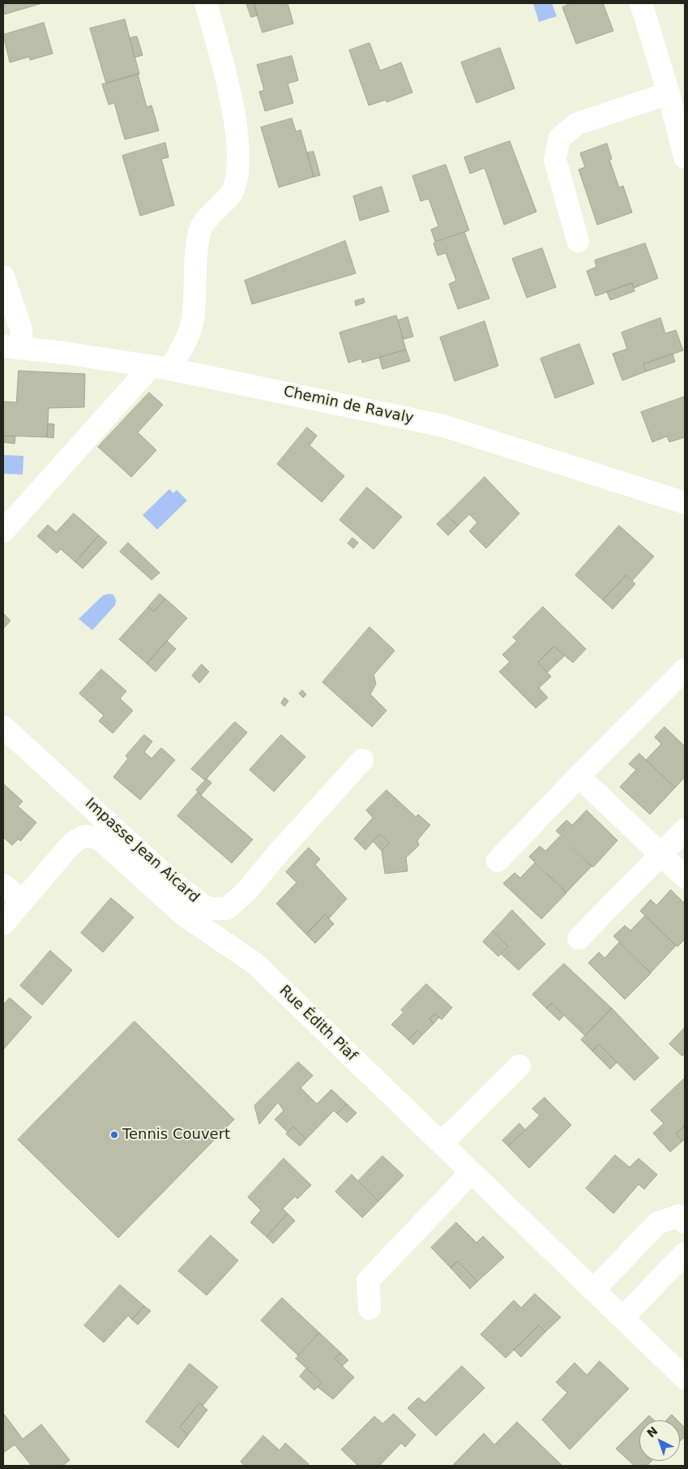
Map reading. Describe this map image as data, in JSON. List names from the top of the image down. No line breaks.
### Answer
{"streets":{"street":["Chemin de Ravaly","Impasse Jean Aicard","Rue Édith Piaf"]},"places":["Tennis Couvert"],"north":"top left"}
